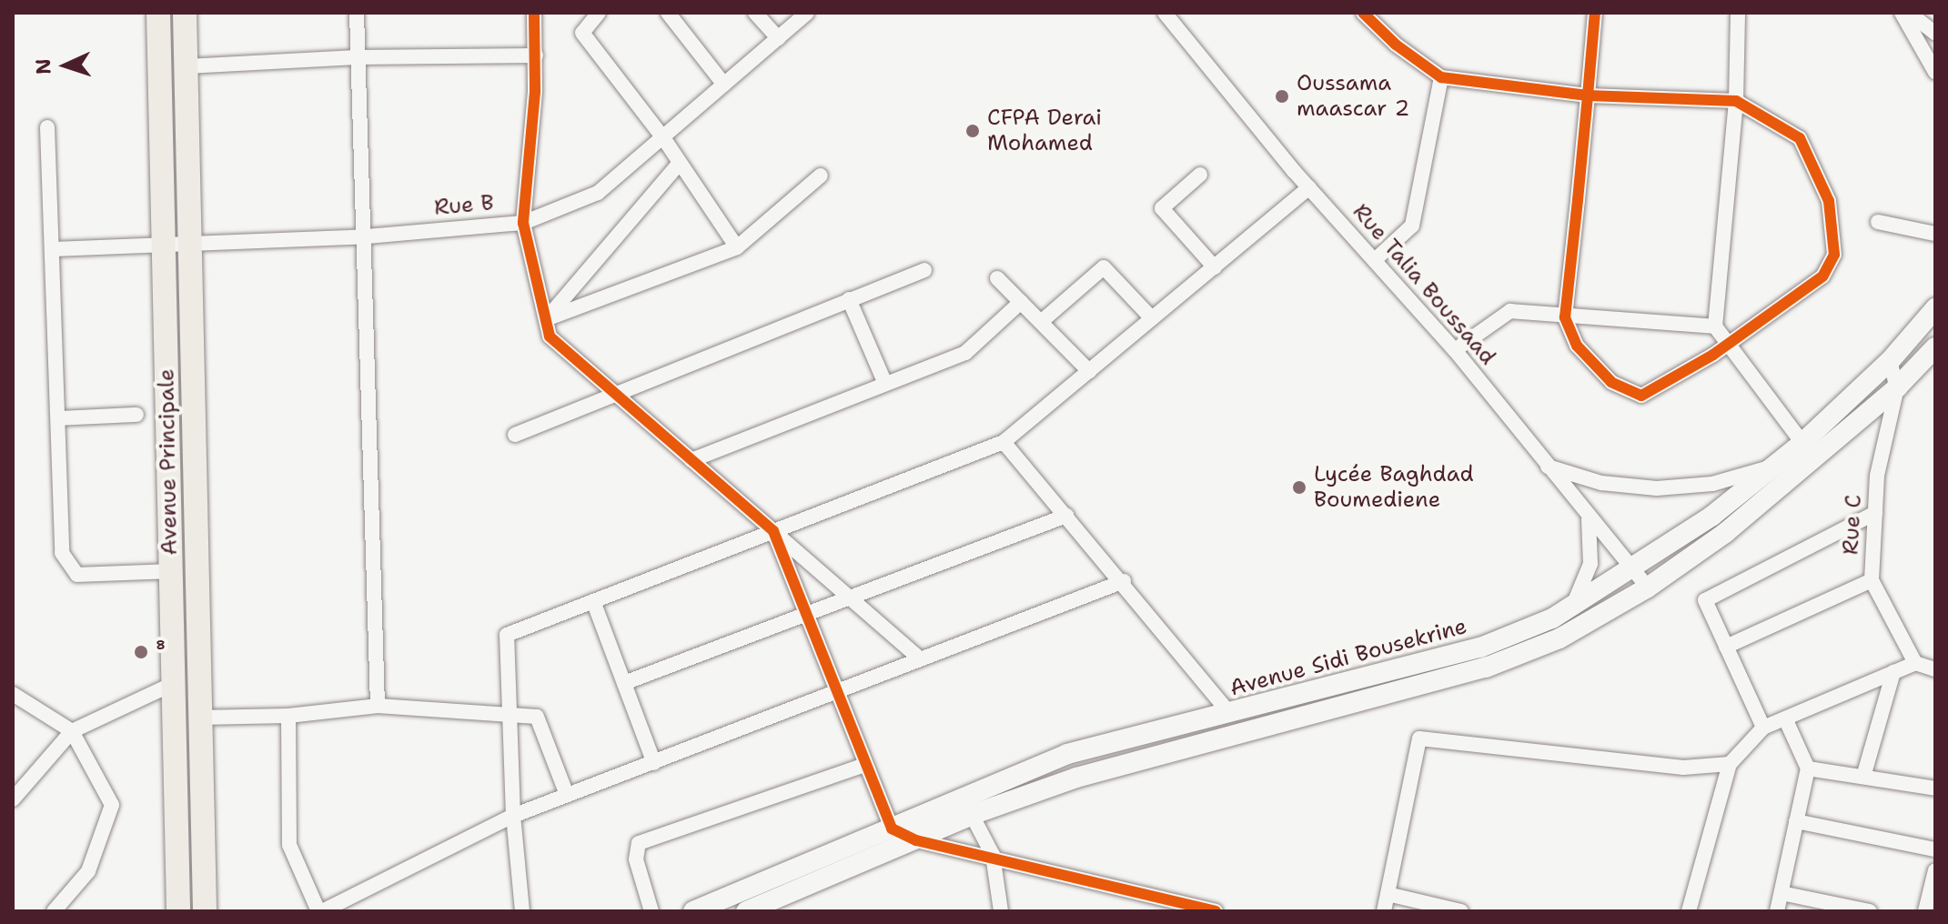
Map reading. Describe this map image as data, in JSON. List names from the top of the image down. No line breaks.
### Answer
{"streets":{"main road":["Avenue Principale","Avenue Sidi Bousekrine"],"street":["Rue B","Rue Talia Boussaad","Rue C"]},"crossings":[["Rue B","Avenue Principale"],["Rue Talia Boussaad","Avenue Sidi Bousekrine"],["Rue C","Avenue Sidi Bousekrine"]],"places":["Oussama maascar 2","CFPA Derai Mohamed","Lycée Baghdad Boumediene","⁸"],"north":"left"}
